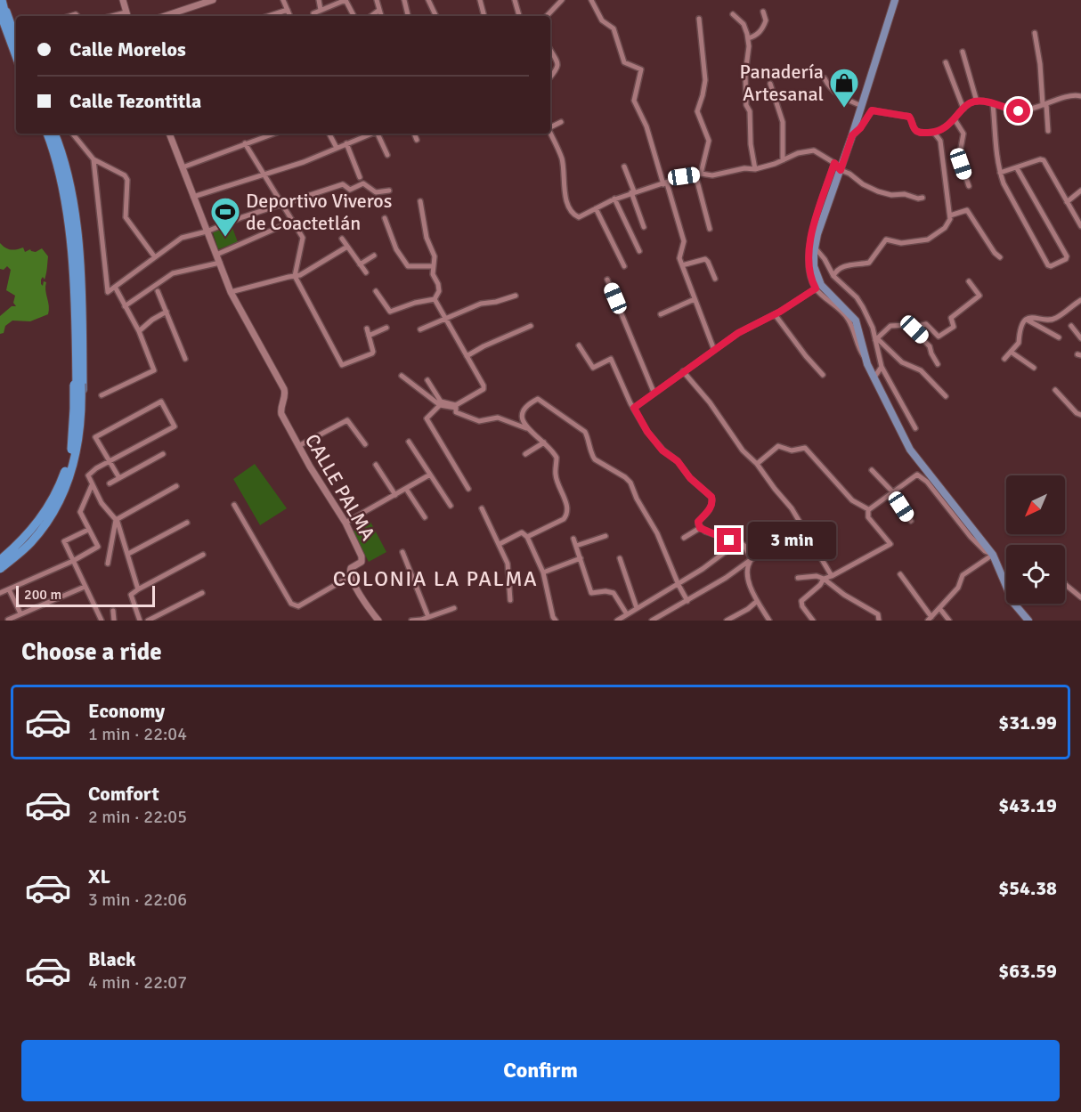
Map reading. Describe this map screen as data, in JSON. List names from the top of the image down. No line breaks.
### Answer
{"streets":{"street":["CALLE PALMA"]},"districts":["COLONIA LA PALMA"],"places":{"shop":["Panadería Artesanal"],"sports":["Deportivo Viveros de Coactetlán"]},"scale_bar":"200 m","north":"bottom left","page":{"banner":["Calle Morelos","Calle Tezontitla"],"bubble":"3 min","scale":"200 m","heading":"Choose a ride","list":[{"name":"Economy","note":"1 min · 22:04","value":"$31.99"},{"name":"Comfort","note":"2 min · 22:05","value":"$43.19"},{"name":"XL","note":"3 min · 22:06","value":"$54.38"},{"name":"Black","note":"4 min · 22:07","value":"$63.59"}],"buttons":"Confirm"}}
